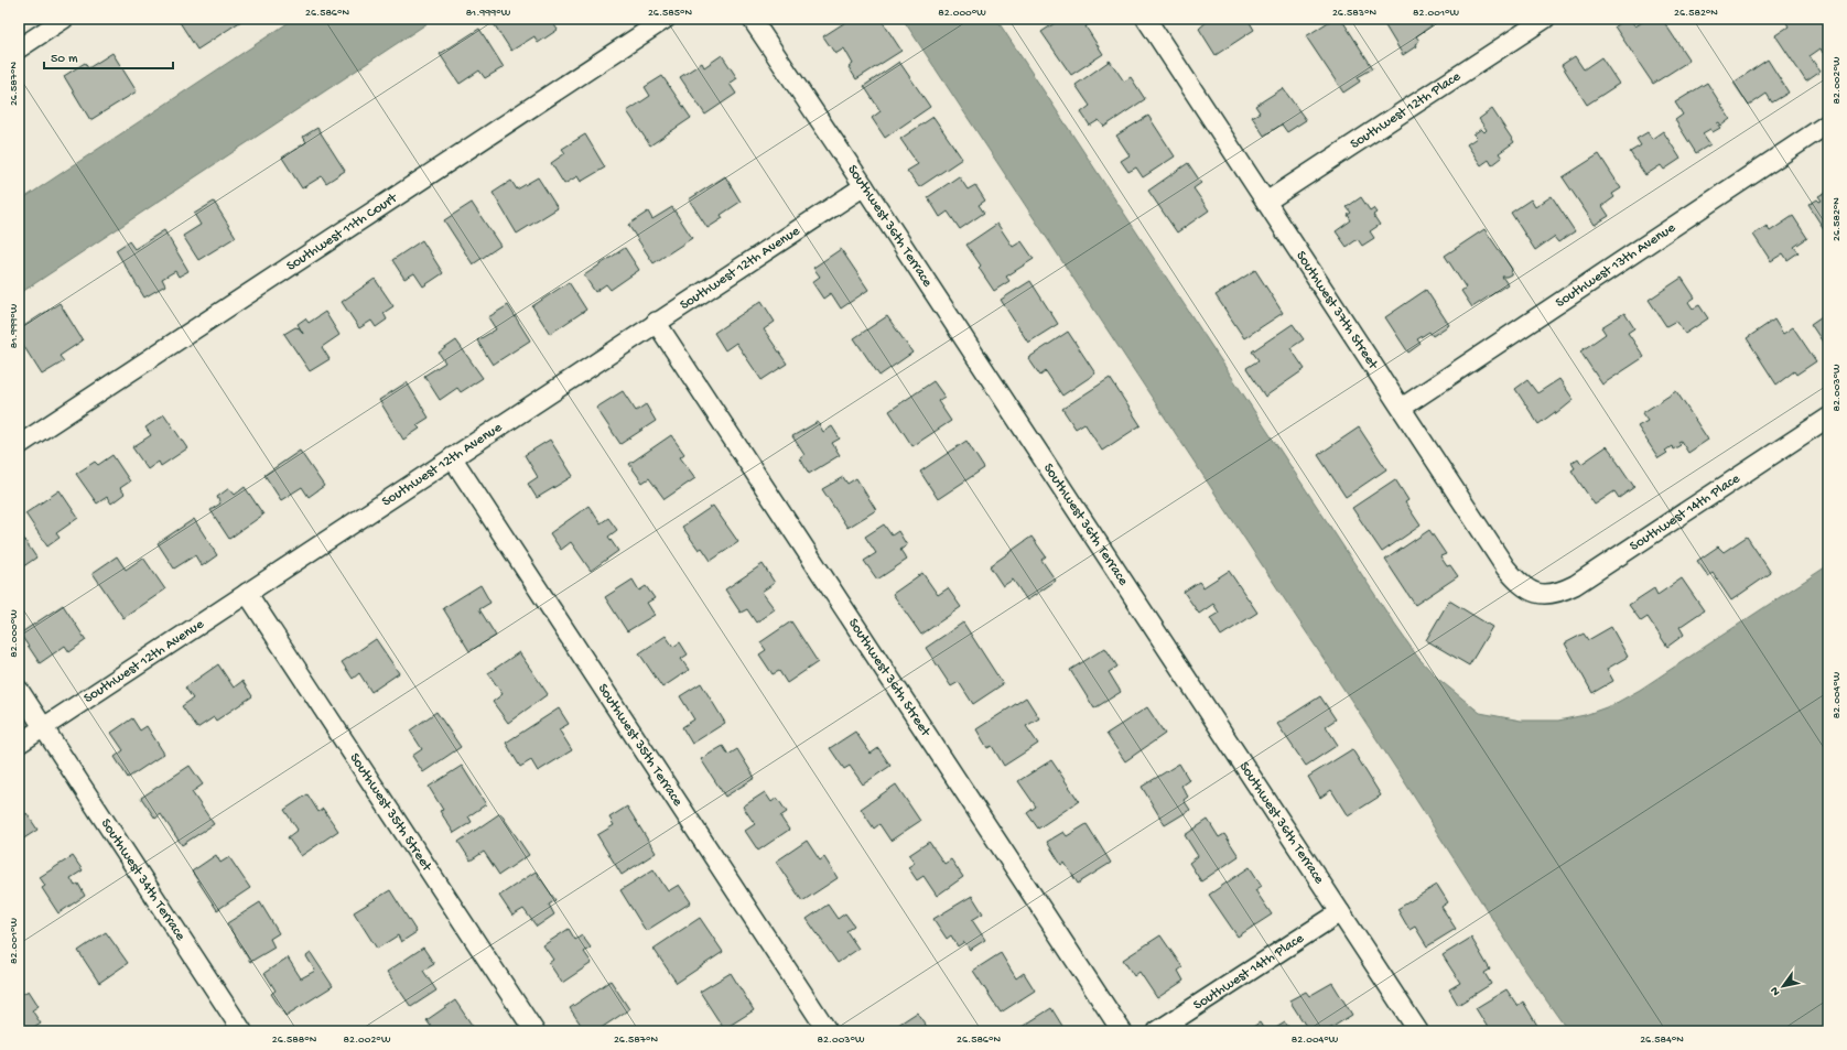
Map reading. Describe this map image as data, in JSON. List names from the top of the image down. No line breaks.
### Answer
{"streets":{"street":["Southwest 12th Place","Southwest 36th Terrace","Southwest 11th Court","Southwest 13th Avenue","Southwest 12th Avenue","Southwest 37th Street","Southwest 14th Place","Southwest 36th Street","Southwest 35th Terrace","Southwest 35th Street","Southwest 34th Terrace"]},"crossings":[["Southwest 12th Place","Southwest 37th Street"],["Southwest 36th Terrace","Southwest 12th Avenue"],["Southwest 36th Terrace","Southwest 14th Place"],["Southwest 13th Avenue","Southwest 37th Street"],["Southwest 12th Avenue","Southwest 36th Street"],["Southwest 12th Avenue","Southwest 35th Terrace"],["Southwest 12th Avenue","Southwest 35th Street"],["Southwest 12th Avenue","Southwest 34th Terrace"],["Southwest 37th Street","Southwest 14th Place"]],"scale_bar":"50 m","north":"bottom left","coordinates":["26.586°N","81.999°W","26.585°N","82.000°W","26.583°N","82.001°W","26.582°N","82.002°W","26.587°N","82.003°W","82.004°W","26.588°N","26.584°N"]}
